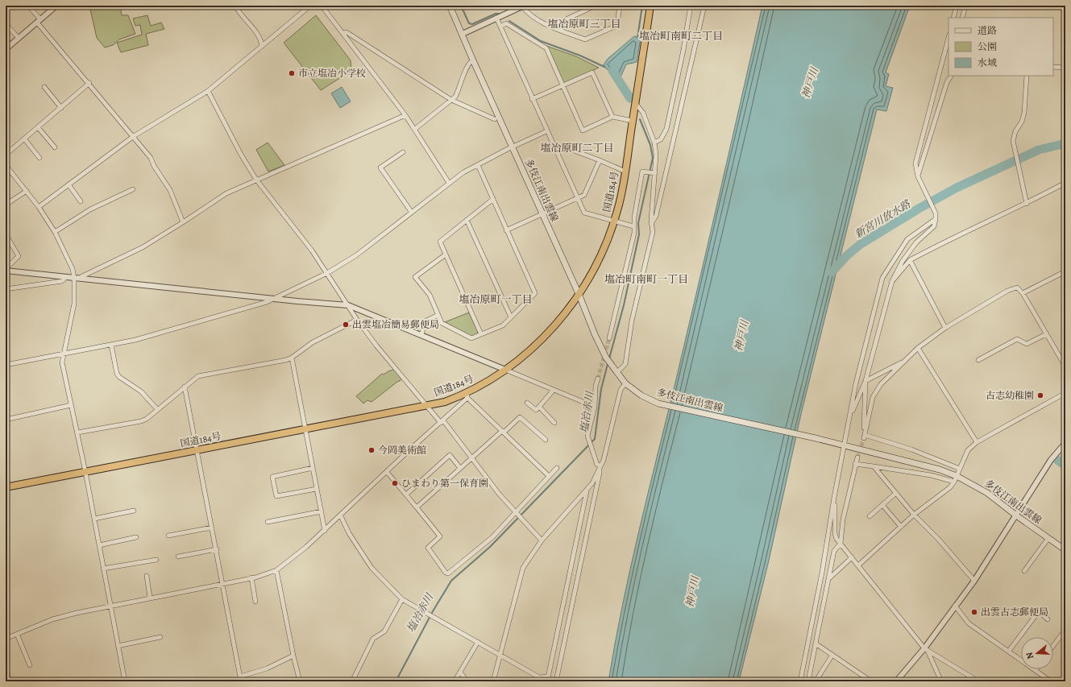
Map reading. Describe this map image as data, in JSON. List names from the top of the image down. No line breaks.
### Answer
{"streets":{"highway":["国道184号"],"main road":["多伎江南出雲線"]},"crossings":[["多伎江南出雲線","国道184号"]],"districts":["塩冶原町三丁目","塩冶町南町二丁目","塩冶原町二丁目","塩冶町南町一丁目","塩冶原町一丁目"],"water":["神戸川","新宮川放水路","塩冶赤川"],"places":["市立塩冶小学校","出雲塩冶簡易郵便局","古志幼稚園","今岡美術館","ひまわり第一保育園","出雲古志郵便局"],"legend":["道路","公園","水域"],"north":"left"}
